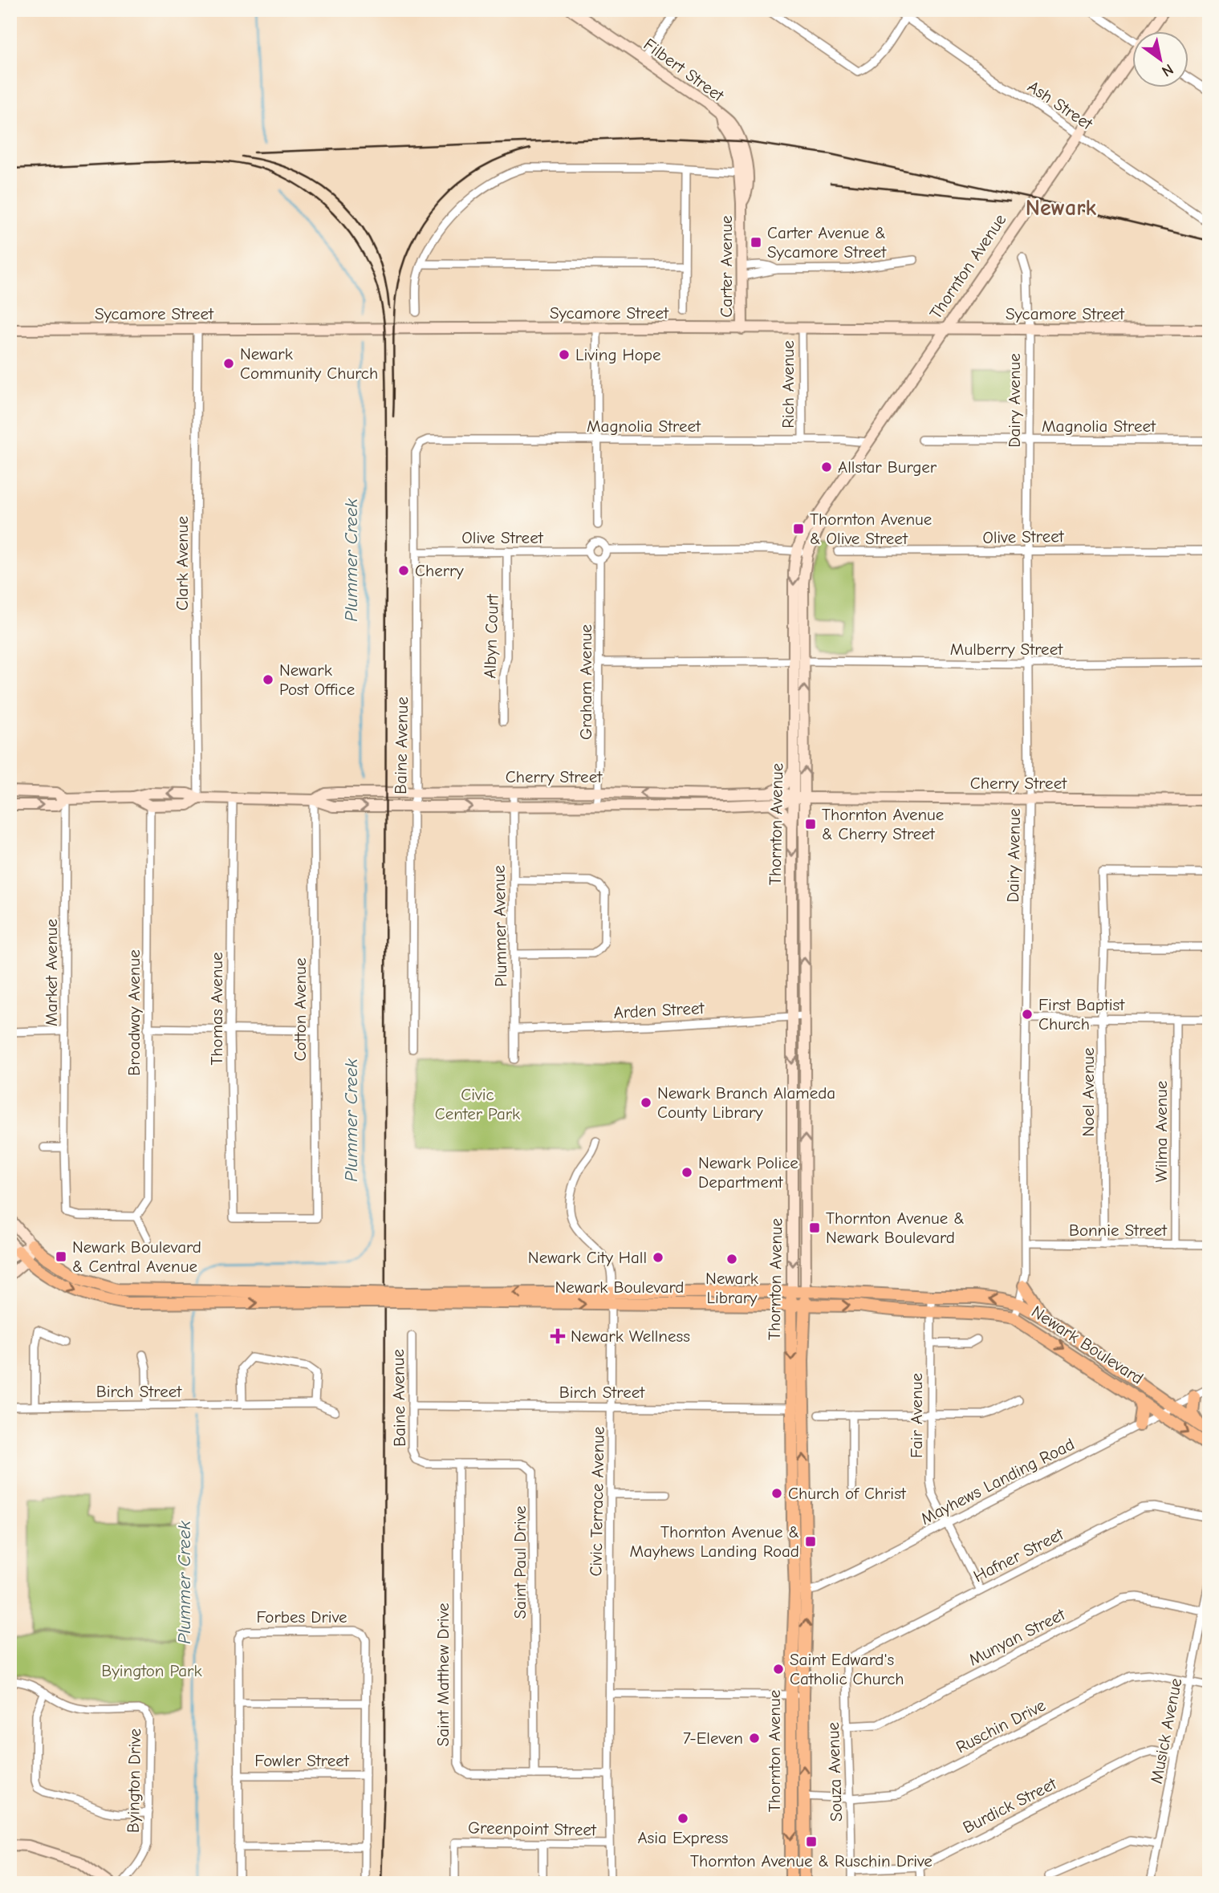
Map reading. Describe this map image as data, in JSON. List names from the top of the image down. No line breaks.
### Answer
{"streets":{"main road":["Thornton Avenue","Newark Boulevard"],"street":["Filbert Street","Ash Street","Carter Avenue","Sycamore Street","Rich Avenue","Dairy Avenue","Magnolia Street","Olive Street","Clark Avenue","Albyn Court","Mulberry Street","Graham Avenue","Baine Avenue","Cherry Street","Plummer Avenue","Market Avenue","Thomas Avenue","Cotton Avenue","Arden Street","Broadway Avenue","Noel Avenue","Wilma Avenue","Bonnie Street","Birch Street","Fair Avenue","Mayhews Landing Road","Civic Terrace Avenue","Hafner Street","Saint Paul Drive","Forbes Drive","Munyan Street","Saint Matthew Drive","Ruschin Drive","Musick Avenue","Fowler Street","Souza Avenue","Byington Drive","Burdick Street","Greenpoint Street"]},"crossings":[["Filbert Street","Carter Avenue"],["Ash Street","Thornton Avenue"],["Carter Avenue","Sycamore Street"],["Thornton Avenue","Sycamore Street"],["Thornton Avenue","Magnolia Street"],["Thornton Avenue","Olive Street"],["Thornton Avenue","Mulberry Street"],["Thornton Avenue","Cherry Street"],["Thornton Avenue","Arden Street"],["Thornton Avenue","Newark Boulevard"],["Thornton Avenue","Birch Street"],["Thornton Avenue","Mayhews Landing Road"],["Thornton Avenue","Ruschin Drive"],["Sycamore Street","Rich Avenue"],["Sycamore Street","Dairy Avenue"],["Sycamore Street","Clark Avenue"],["Rich Avenue","Magnolia Street"],["Dairy Avenue","Magnolia Street"],["Dairy Avenue","Olive Street"],["Dairy Avenue","Mulberry Street"],["Dairy Avenue","Cherry Street"],["Dairy Avenue","Bonnie Street"],["Dairy Avenue","Newark Boulevard"],["Magnolia Street","Baine Avenue"],["Olive Street","Albyn Court"],["Olive Street","Graham Avenue"],["Olive Street","Baine Avenue"],["Clark Avenue","Cherry Street"],["Mulberry Street","Graham Avenue"],["Graham Avenue","Cherry Street"],["Baine Avenue","Cherry Street"],["Baine Avenue","Birch Street"],["Baine Avenue","Saint Paul Drive"],["Cherry Street","Plummer Avenue"],["Cherry Street","Market Avenue"],["Cherry Street","Thomas Avenue"],["Cherry Street","Cotton Avenue"],["Cherry Street","Broadway Avenue"],["Plummer Avenue","Arden Street"],["Market Avenue","Broadway Avenue"],["Thomas Avenue","Cotton Avenue"],["Noel Avenue","Bonnie Street"],["Wilma Avenue","Bonnie Street"],["Newark Boulevard","Fair Avenue"],["Newark Boulevard","Mayhews Landing Road"],["Newark Boulevard","Civic Terrace Avenue"],["Birch Street","Civic Terrace Avenue"],["Fair Avenue","Mayhews Landing Road"],["Fair Avenue","Hafner Street"],["Civic Terrace Avenue","Saint Matthew Drive"],["Civic Terrace Avenue","Greenpoint Street"],["Hafner Street","Souza Avenue"],["Saint Paul Drive","Saint Matthew Drive"],["Forbes Drive","Fowler Street"],["Munyan Street","Musick Avenue"],["Munyan Street","Souza Avenue"],["Ruschin Drive","Musick Avenue"],["Ruschin Drive","Souza Avenue"],["Musick Avenue","Burdick Street"],["Souza Avenue","Burdick Street"]],"districts":["Newark"],"water":["Plummer Creek"],"parks":["Civic Center Park","Byington Park"],"places":{"transit":["Carter Avenue & Sycamore Street","Thornton Avenue & Olive Street","Thornton Avenue & Cherry Street","Thornton Avenue & Newark Boulevard","Newark Boulevard & Central Avenue","Thornton Avenue & Mayhews Landing Road","Thornton Avenue & Ruschin Drive"],"other":["Living Hope","Newark Community Church","Allstar Burger","Cherry","Newark Post Office","First Baptist Church","Newark Branch Alameda County Library","Newark Police Department","Newark City Hall","Newark Library","Church of Christ","Saint Edward's Catholic Church","7-Eleven","Asia Express"],"health":["Newark Wellness"]},"north":"bottom right"}
